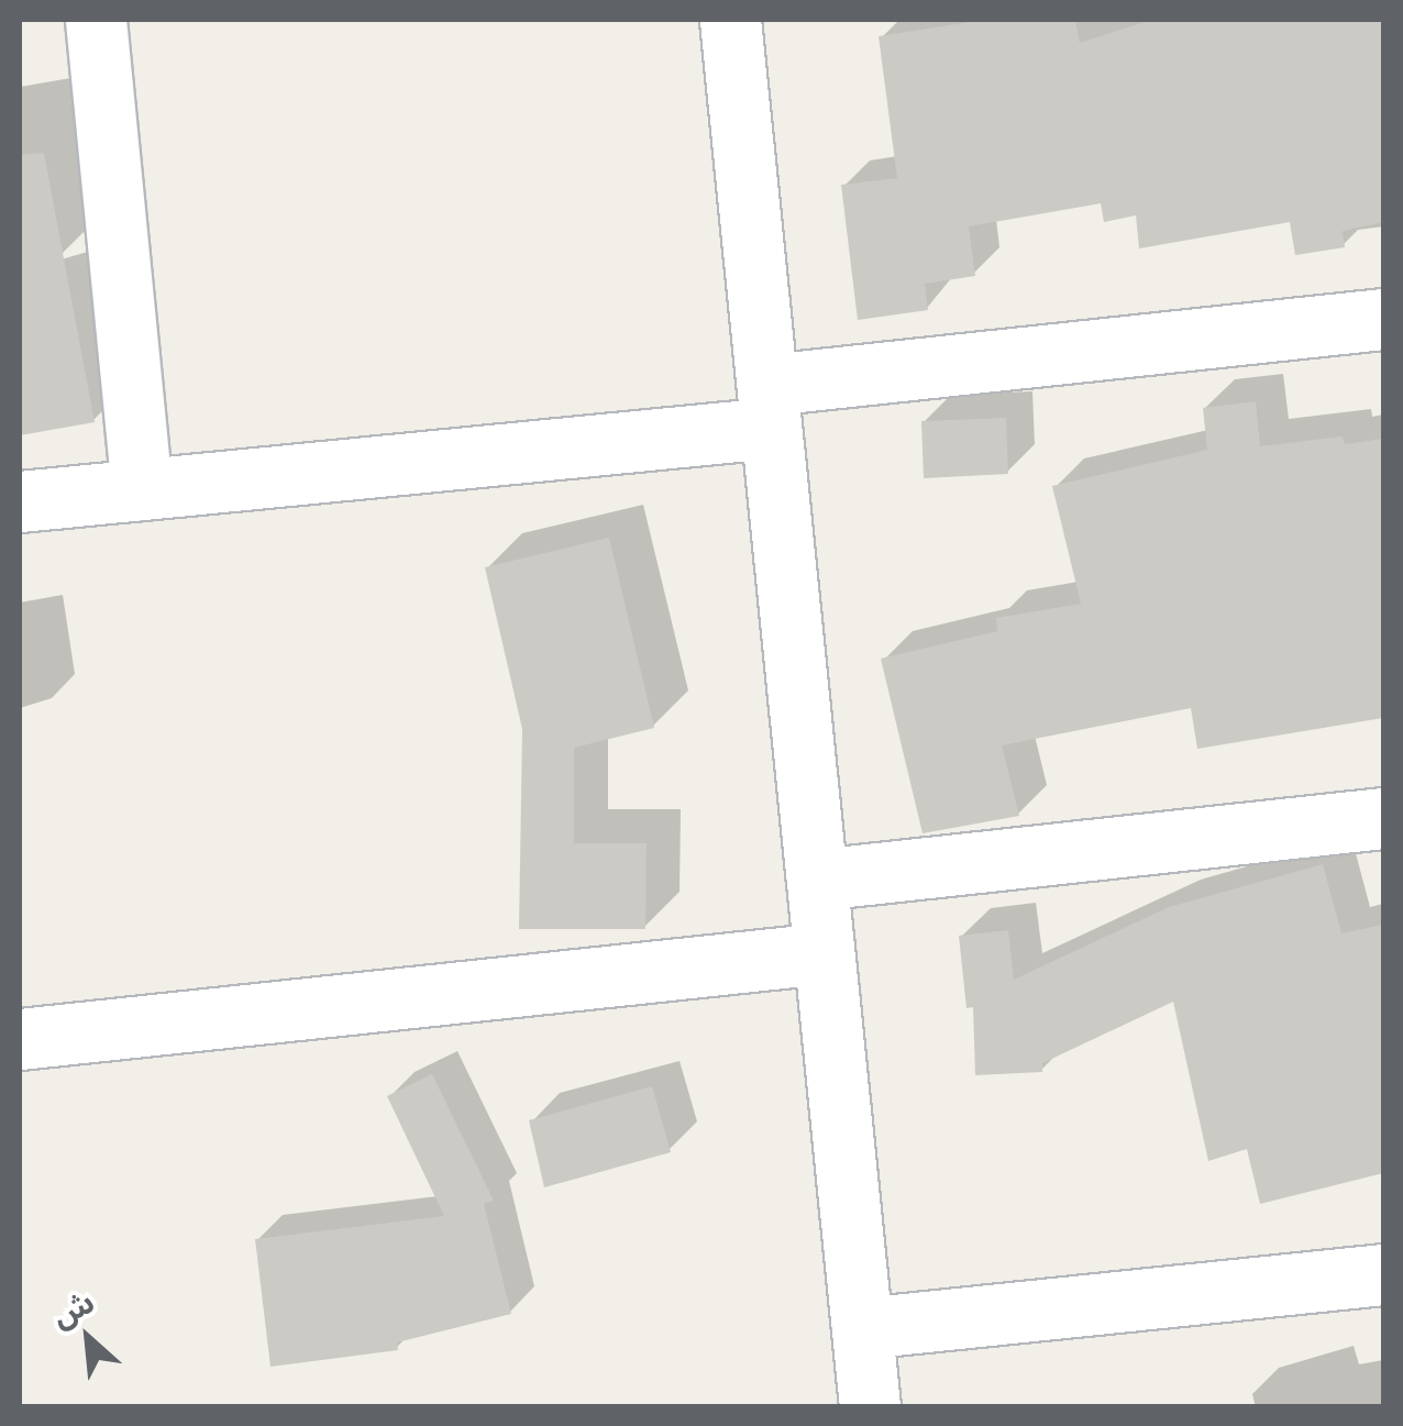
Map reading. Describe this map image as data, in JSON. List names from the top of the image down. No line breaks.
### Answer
{"north":"top left"}
